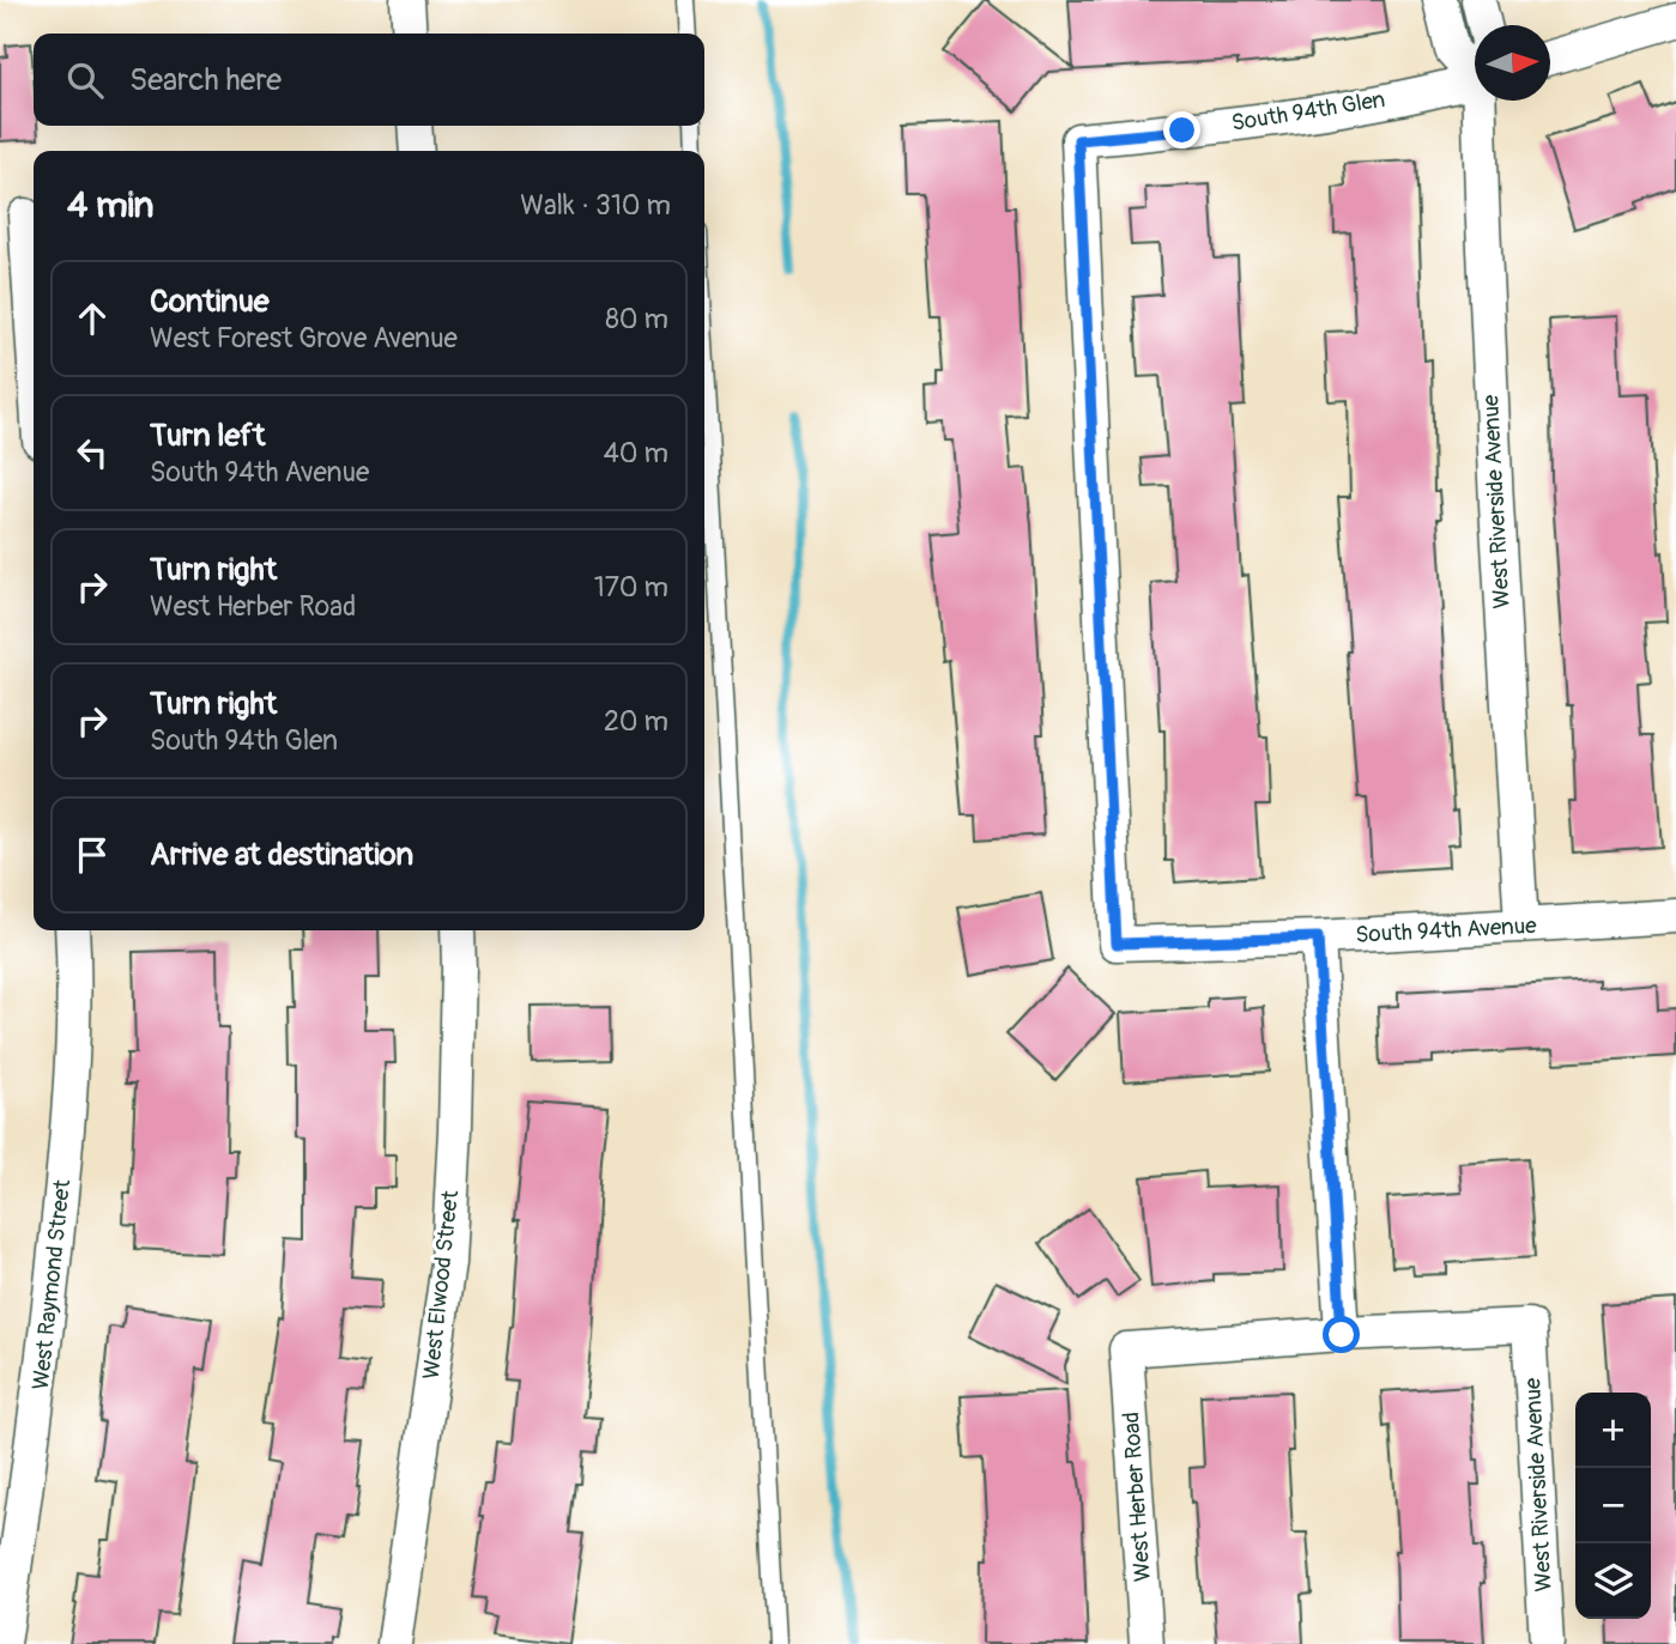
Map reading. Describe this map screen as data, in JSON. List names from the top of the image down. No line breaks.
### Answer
{"streets":{"street":["South 94th Glen","West Riverside Avenue","South 94th Avenue","West Raymond Street","West Elwood Street","West Herber Road"]},"crossings":[["South 94th Glen","South 94th Avenue"],["West Riverside Avenue","South 94th Avenue"],["West Riverside Avenue","West Herber Road"]],"north":"right","page":{"search":"Search here","heading":["4 min","Walk · 310 m"],"list":[["Continue","West Forest Grove Avenue","80 m"],["Turn left","South 94th Avenue","40 m"],["Turn right","West Herber Road","170 m"],["Turn right","South 94th Glen","20 m"],"Arrive at destination"],"map_buttons":["+","−"]}}
